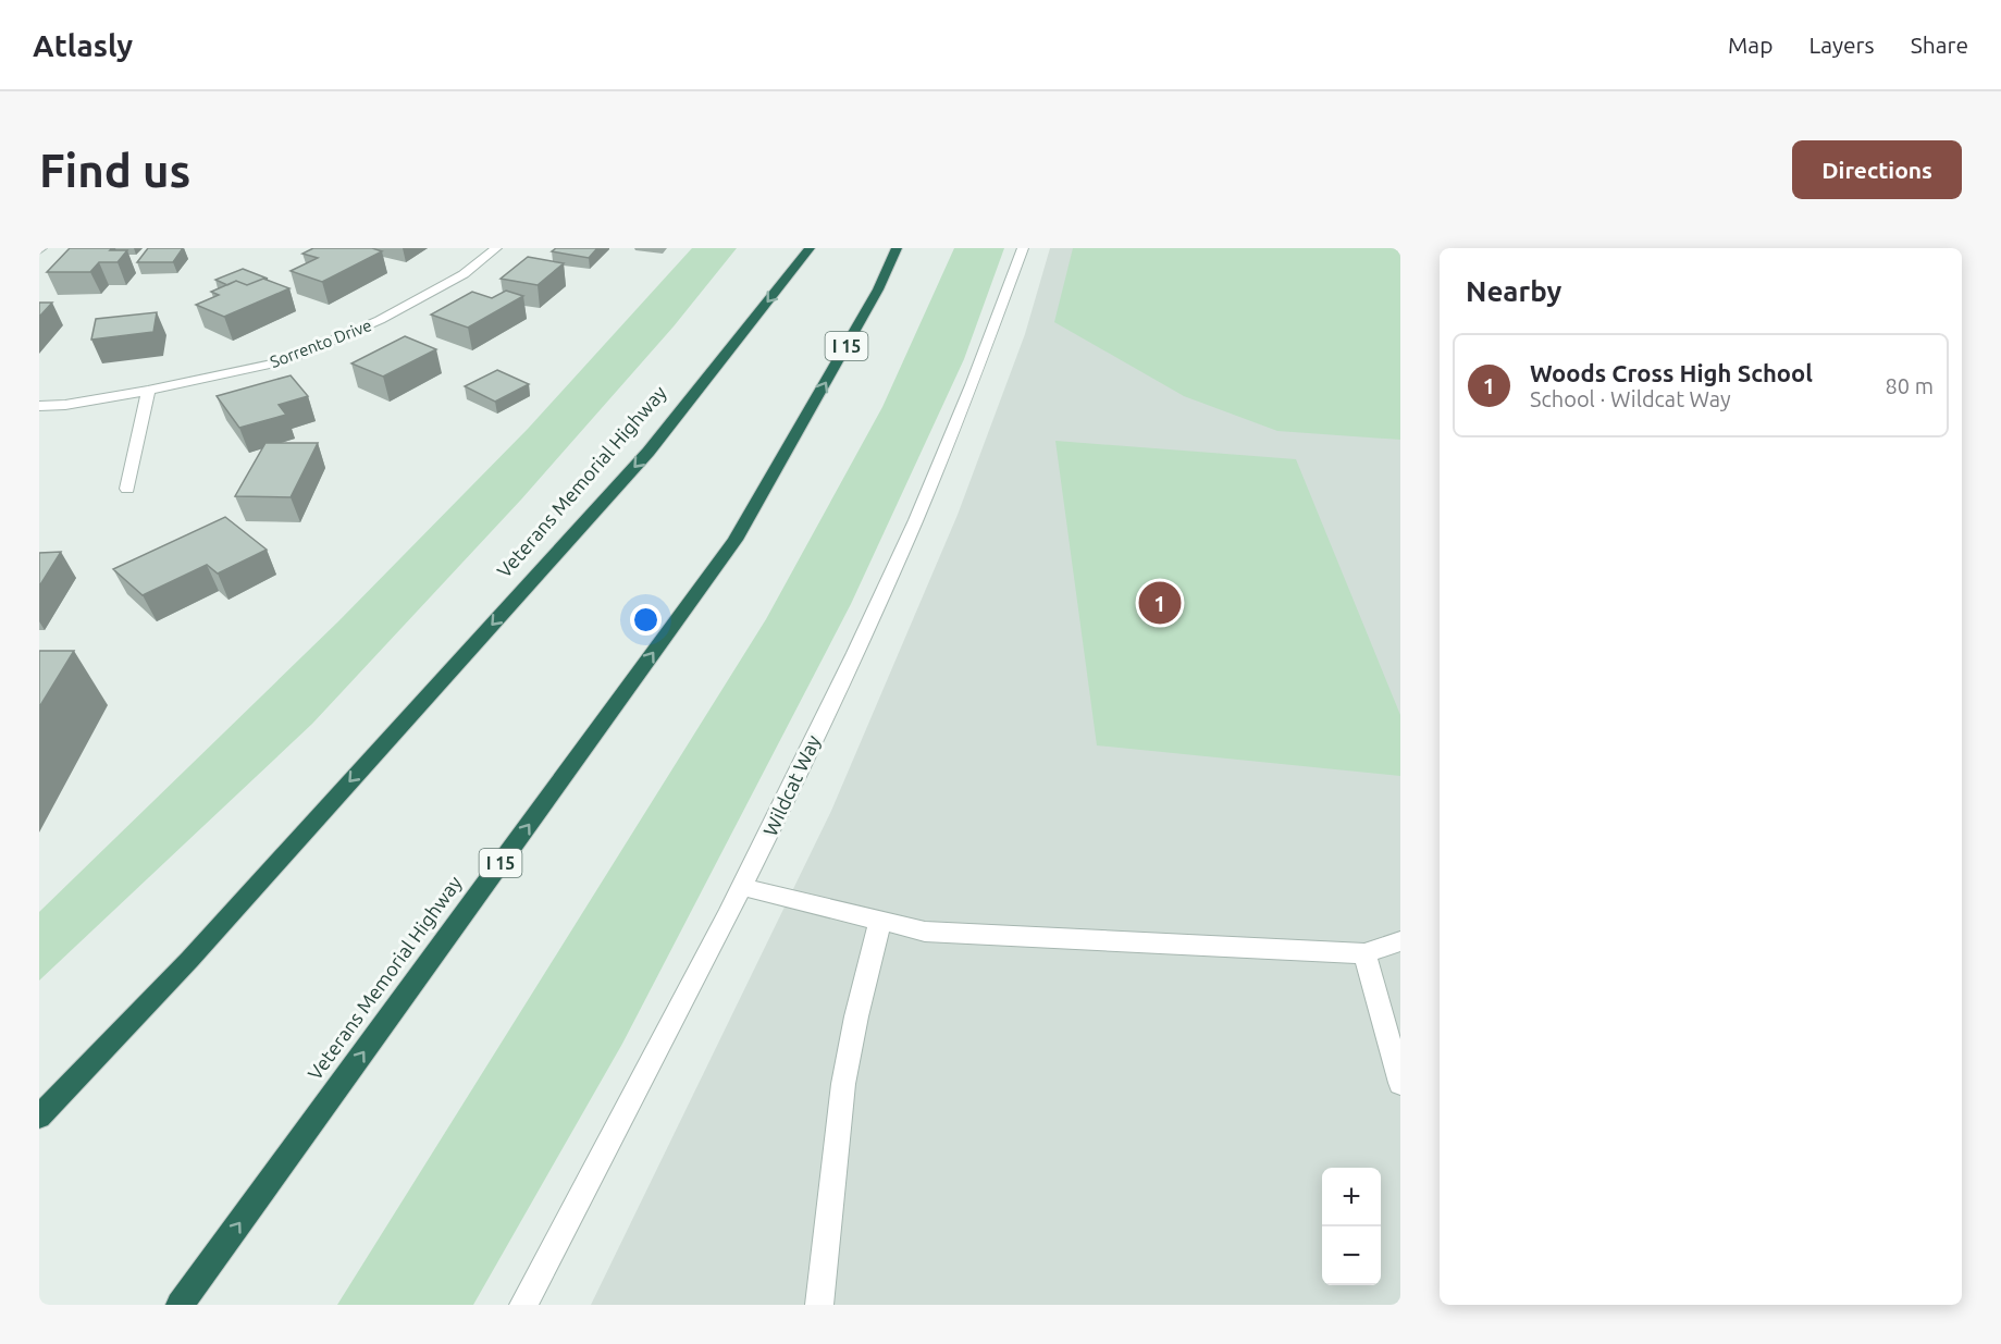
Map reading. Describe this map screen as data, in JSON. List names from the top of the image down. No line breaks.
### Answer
{"streets":{"highway":["I 15","Veterans Memorial Highway"],"street":["Sorrento Drive","Wildcat Way"]},"page":{"header":"Atlasly","nav":["Map","Layers","Share"],"buttons":"Directions","title":"Find us","heading":"Nearby","list":[{"mark":"1","name":"Woods Cross High School","note":"School · Wildcat Way","value":"80 m"}],"pins":"1","map_buttons":["+","−"]}}
